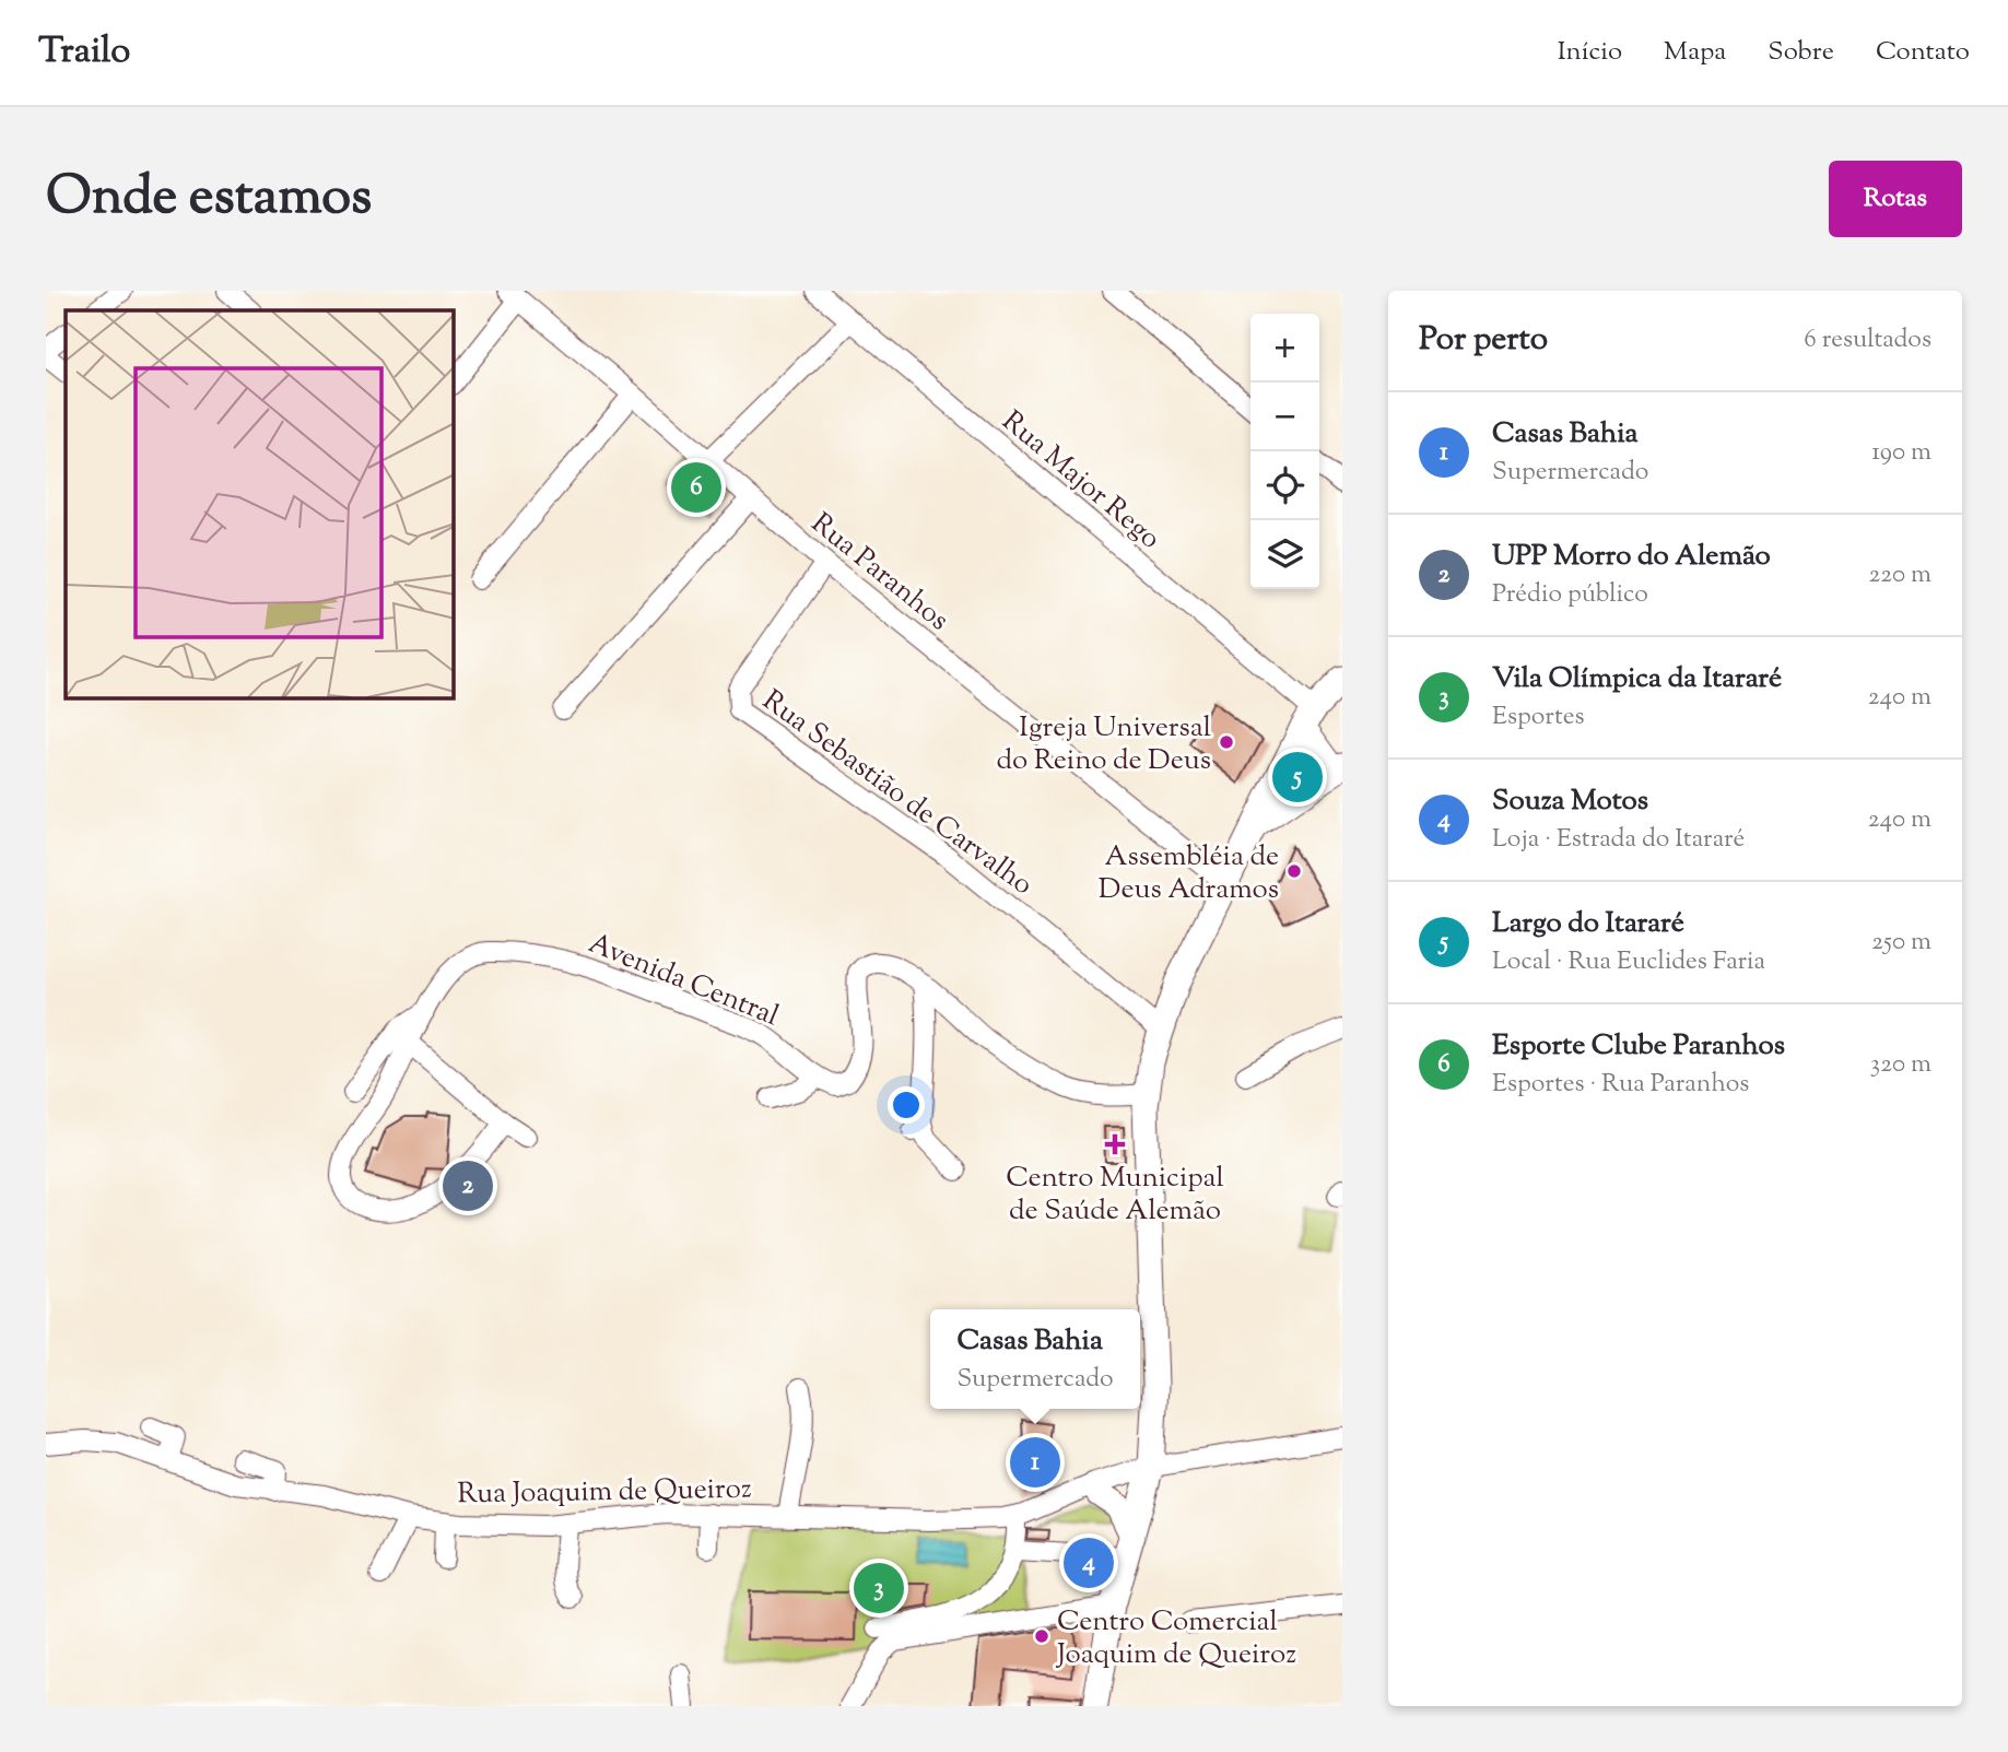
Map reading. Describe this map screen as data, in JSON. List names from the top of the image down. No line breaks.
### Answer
{"streets":{"street":["Rua Major Rego","Rua Paranhos","Rua Sebastião de Carvalho","Avenida Central","Rua Joaquim de Queiroz"]},"crossings":[["Rua Paranhos","Rua Sebastião de Carvalho"]],"places":{"other":["Igreja Universal do Reino de Deus","Assembléia de Deus Adramos","Centro Comercial Joaquim de Queiroz"],"health":["Centro Municipal de Saúde Alemão"]},"page":{"header":"Trailo","nav":["Início","Mapa","Sobre","Contato"],"title":"Onde estamos","buttons":"Rotas","heading":["Por perto","6 resultados"],"map_buttons":["+","−"],"list":[{"mark":"1","name":"Casas Bahia","note":"Supermercado","value":"190 m"},{"mark":"2","name":"UPP Morro do Alemão","note":"Prédio público","value":"220 m"},{"mark":"3","name":"Vila Olímpica da Itararé","note":"Esportes","value":"240 m"},{"mark":"4","name":"Souza Motos","note":"Loja · Estrada do Itararé","value":"240 m"},{"mark":"5","name":"Largo do Itararé","note":"Local · Rua Euclides Faria","value":"250 m"},{"mark":"6","name":"Esporte Clube Paranhos","note":"Esportes · Rua Paranhos","value":"320 m"}],"pins":["6","5","2","1","4","3"],"popup":["Casas Bahia","Supermercado"]}}
